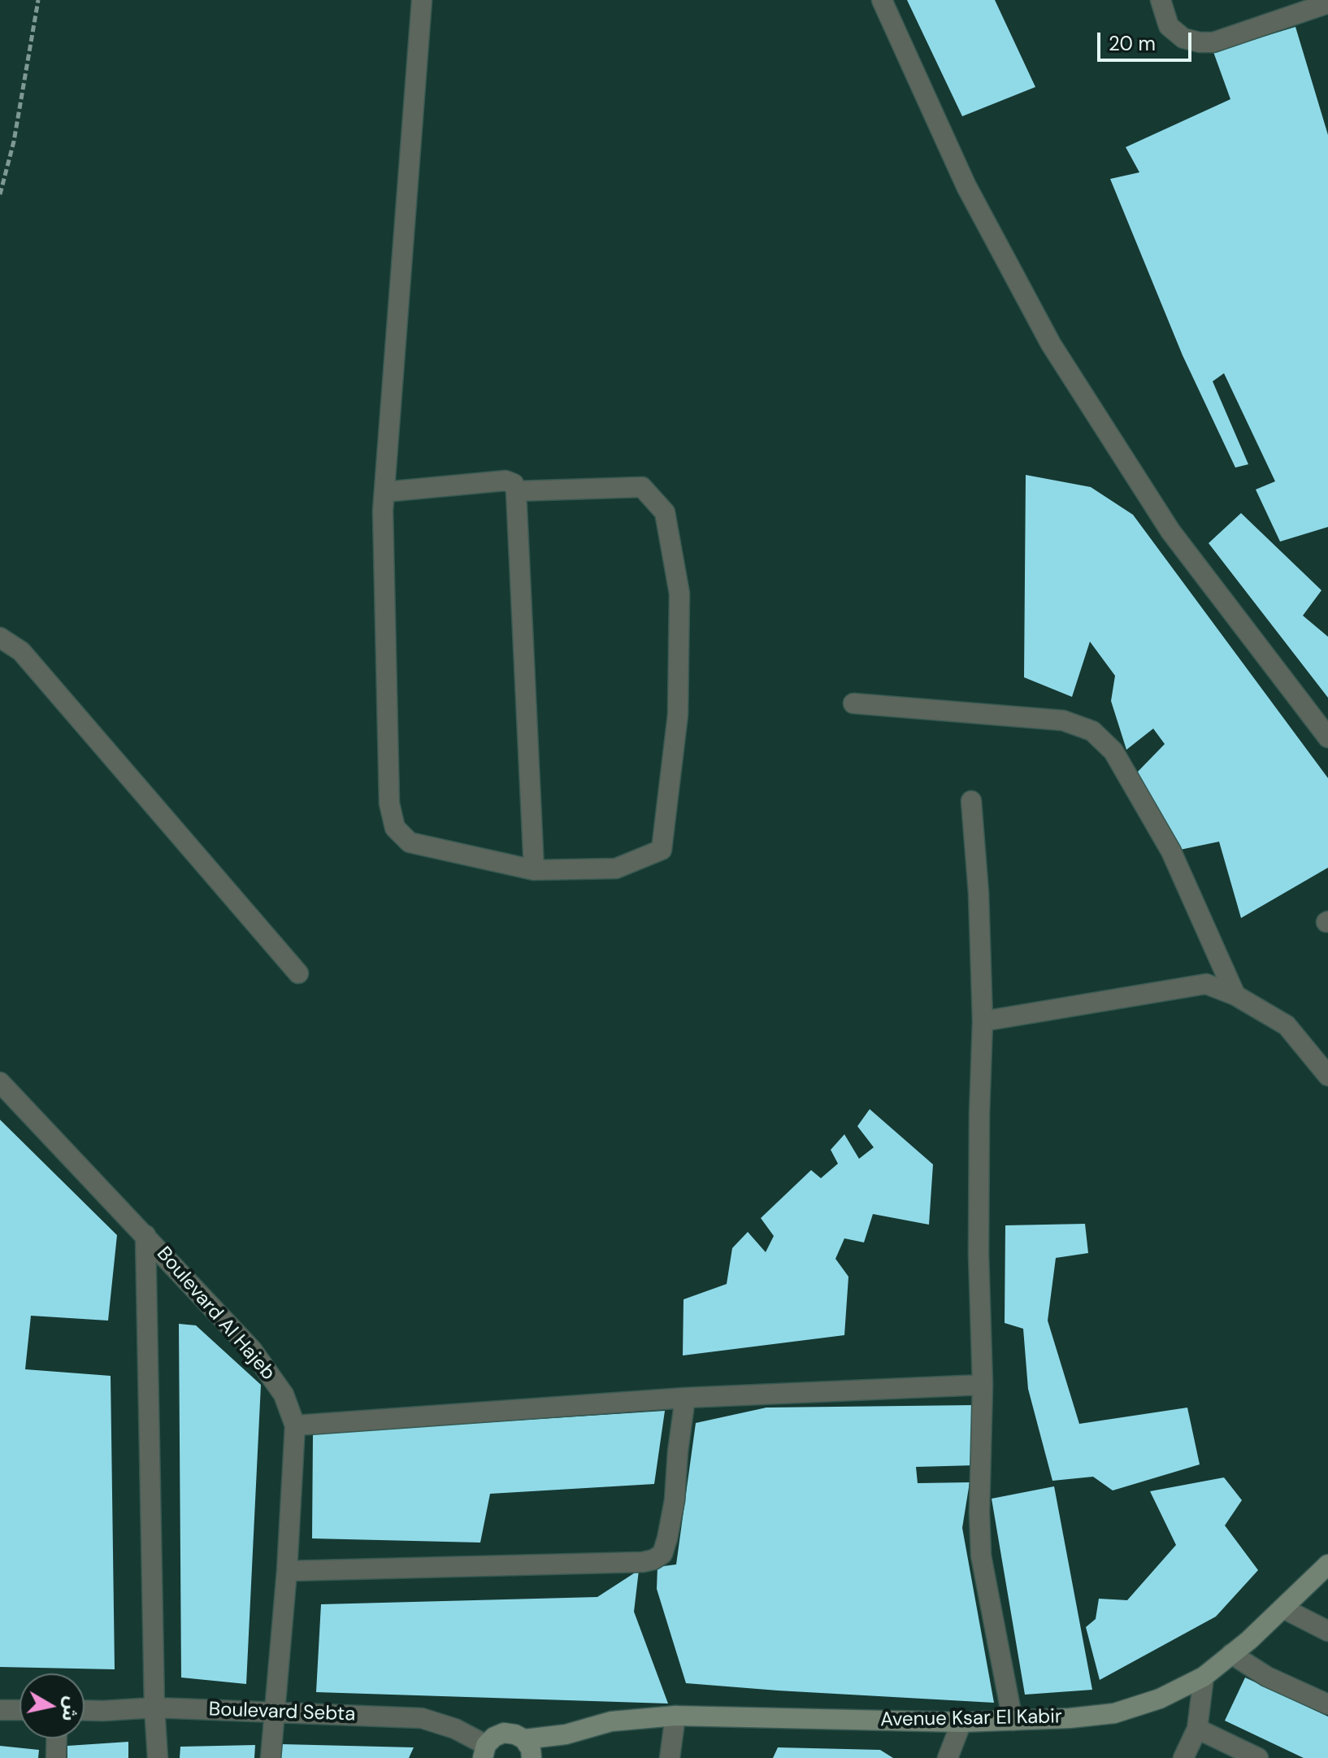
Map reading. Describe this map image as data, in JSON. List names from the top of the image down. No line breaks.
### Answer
{"streets":{"street":["Boulevard Al Hajeb","Boulevard Sebta","Avenue Ksar El Kabir"]},"crossings":[["Boulevard Al Hajeb","Boulevard Sebta"]],"scale_bar":"20 m","north":"right"}
